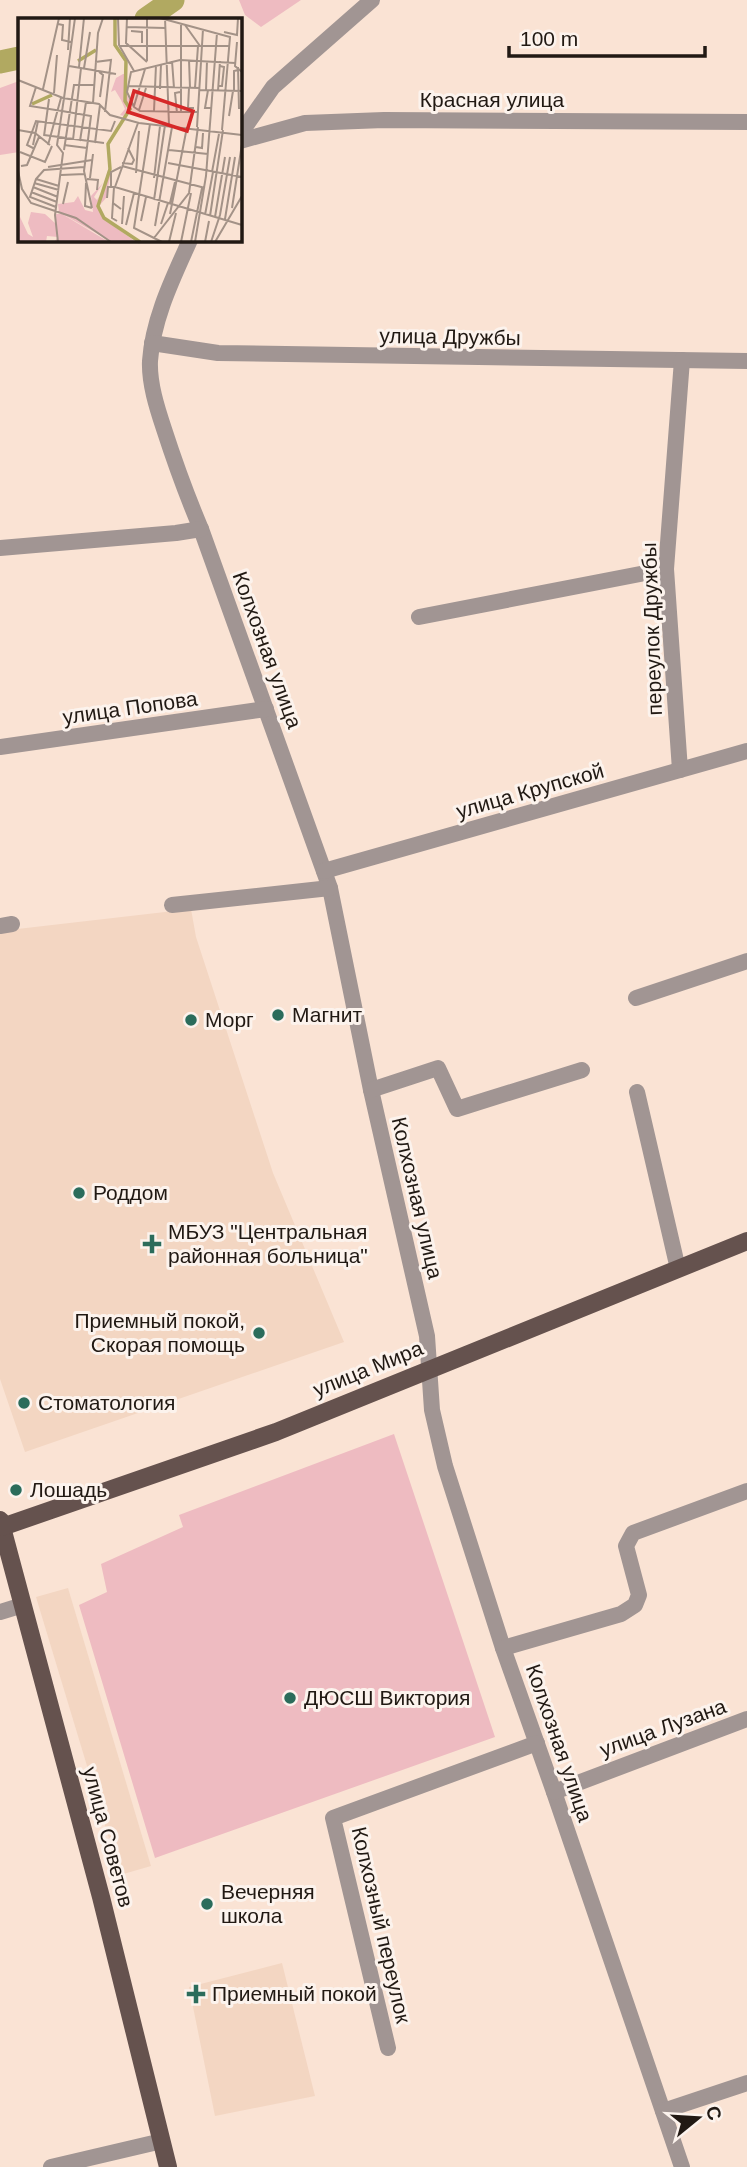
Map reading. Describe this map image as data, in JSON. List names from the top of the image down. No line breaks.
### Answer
{"streets":{"main road":["улица Мира","улица Советов"],"street":["Красная улица","улица Дружбы","переулок Дружбы","Колхозная улица","улица Попова","улица Крупской","улица Лузана","Колхозный переулок"]},"crossings":[["улица Дружбы","переулок Дружбы"],["улица Дружбы","Колхозная улица"],["переулок Дружбы","улица Крупской"],["Колхозная улица","улица Попова"],["Колхозная улица","улица Крупской"],["Колхозная улица","улица Мира"],["Колхозная улица","улица Лузана"],["Колхозная улица","Колхозный переулок"],["улица Мира","улица Советов"]],"places":{"other":["Магнит","Морг","Роддом","Приемный покой, Скорая помощь","Стоматология","Лошадь","ДЮСШ Виктория","Вечерняя школа"],"health":["МБУЗ \"Центральная районная больница\"","Приемный покой"]},"scale_bar":"100 m","north":"right"}
